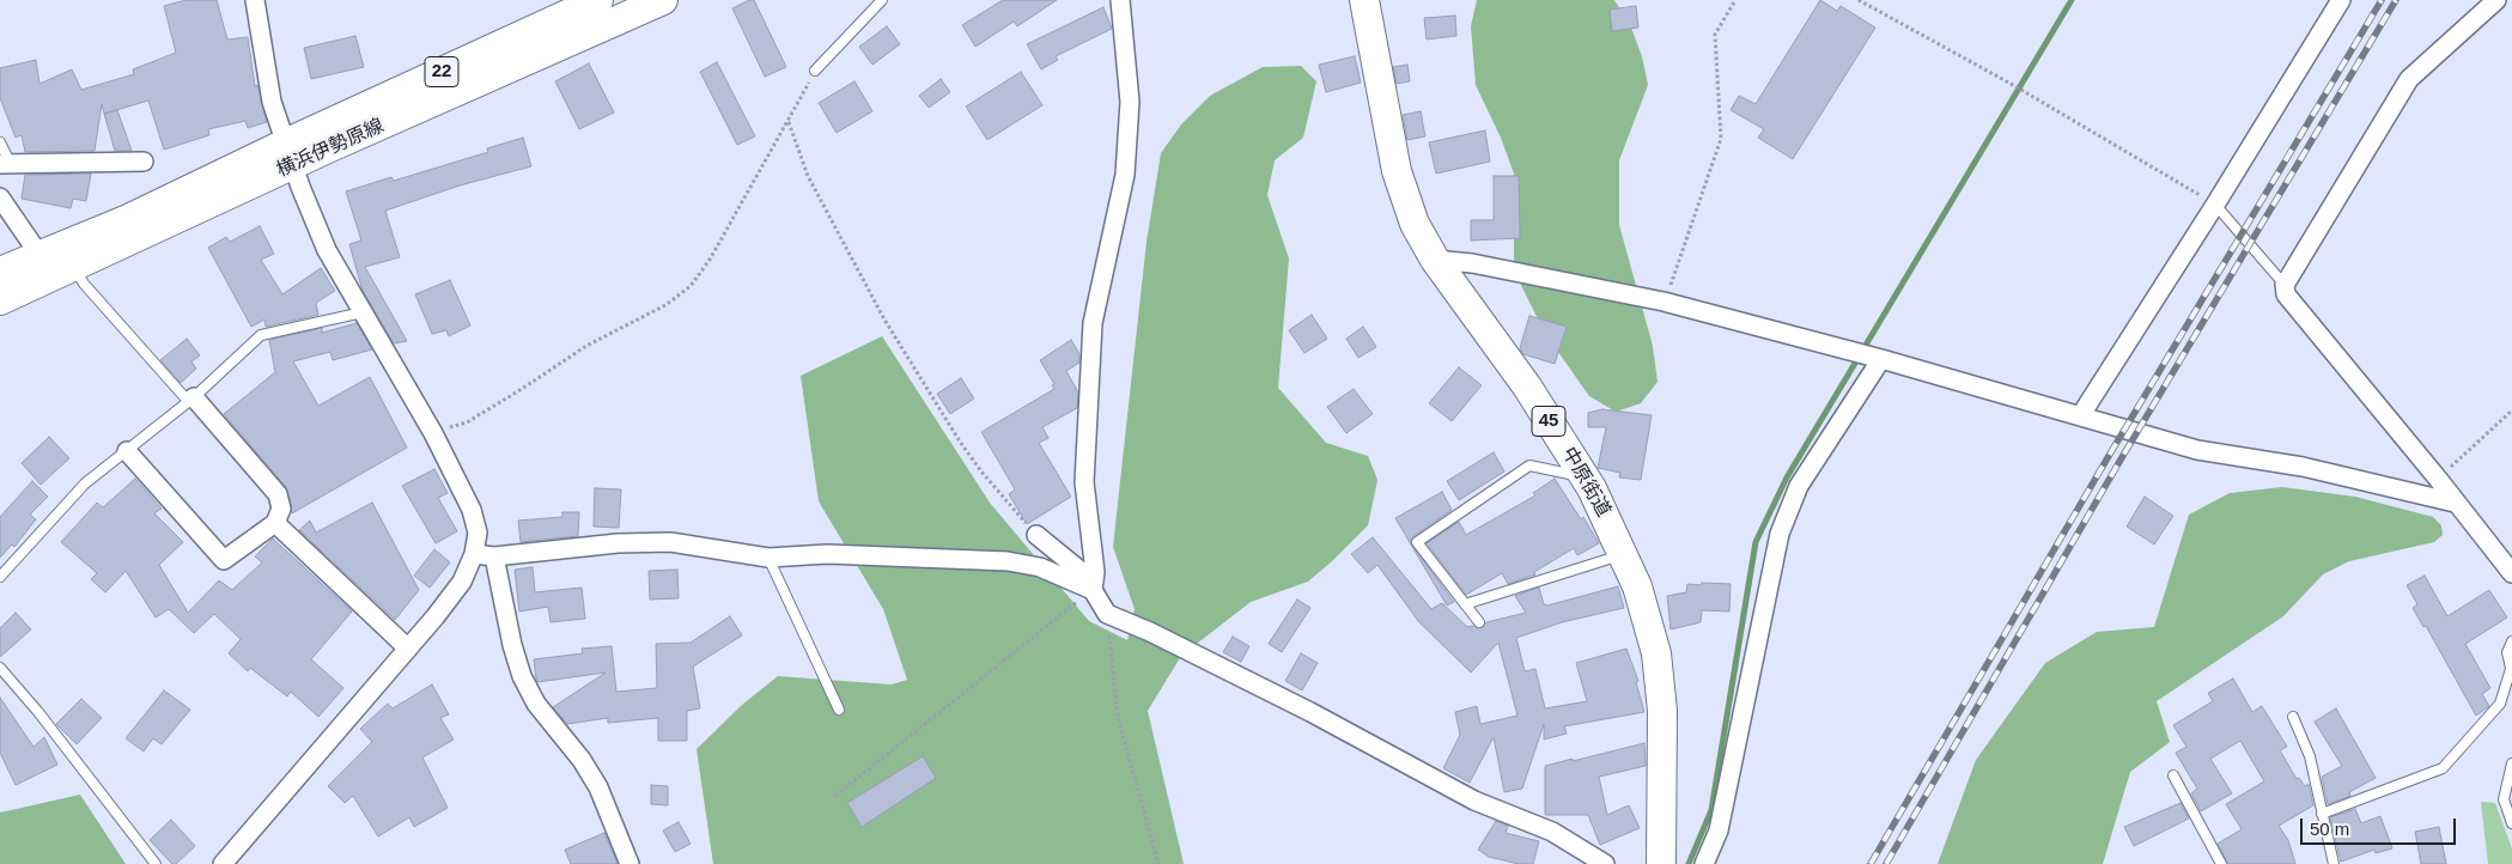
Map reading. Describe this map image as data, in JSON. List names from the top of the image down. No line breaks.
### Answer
{"streets":{"main road":["22","横浜伊勢原線","45","中原街道"]},"scale_bar":"50 m"}
